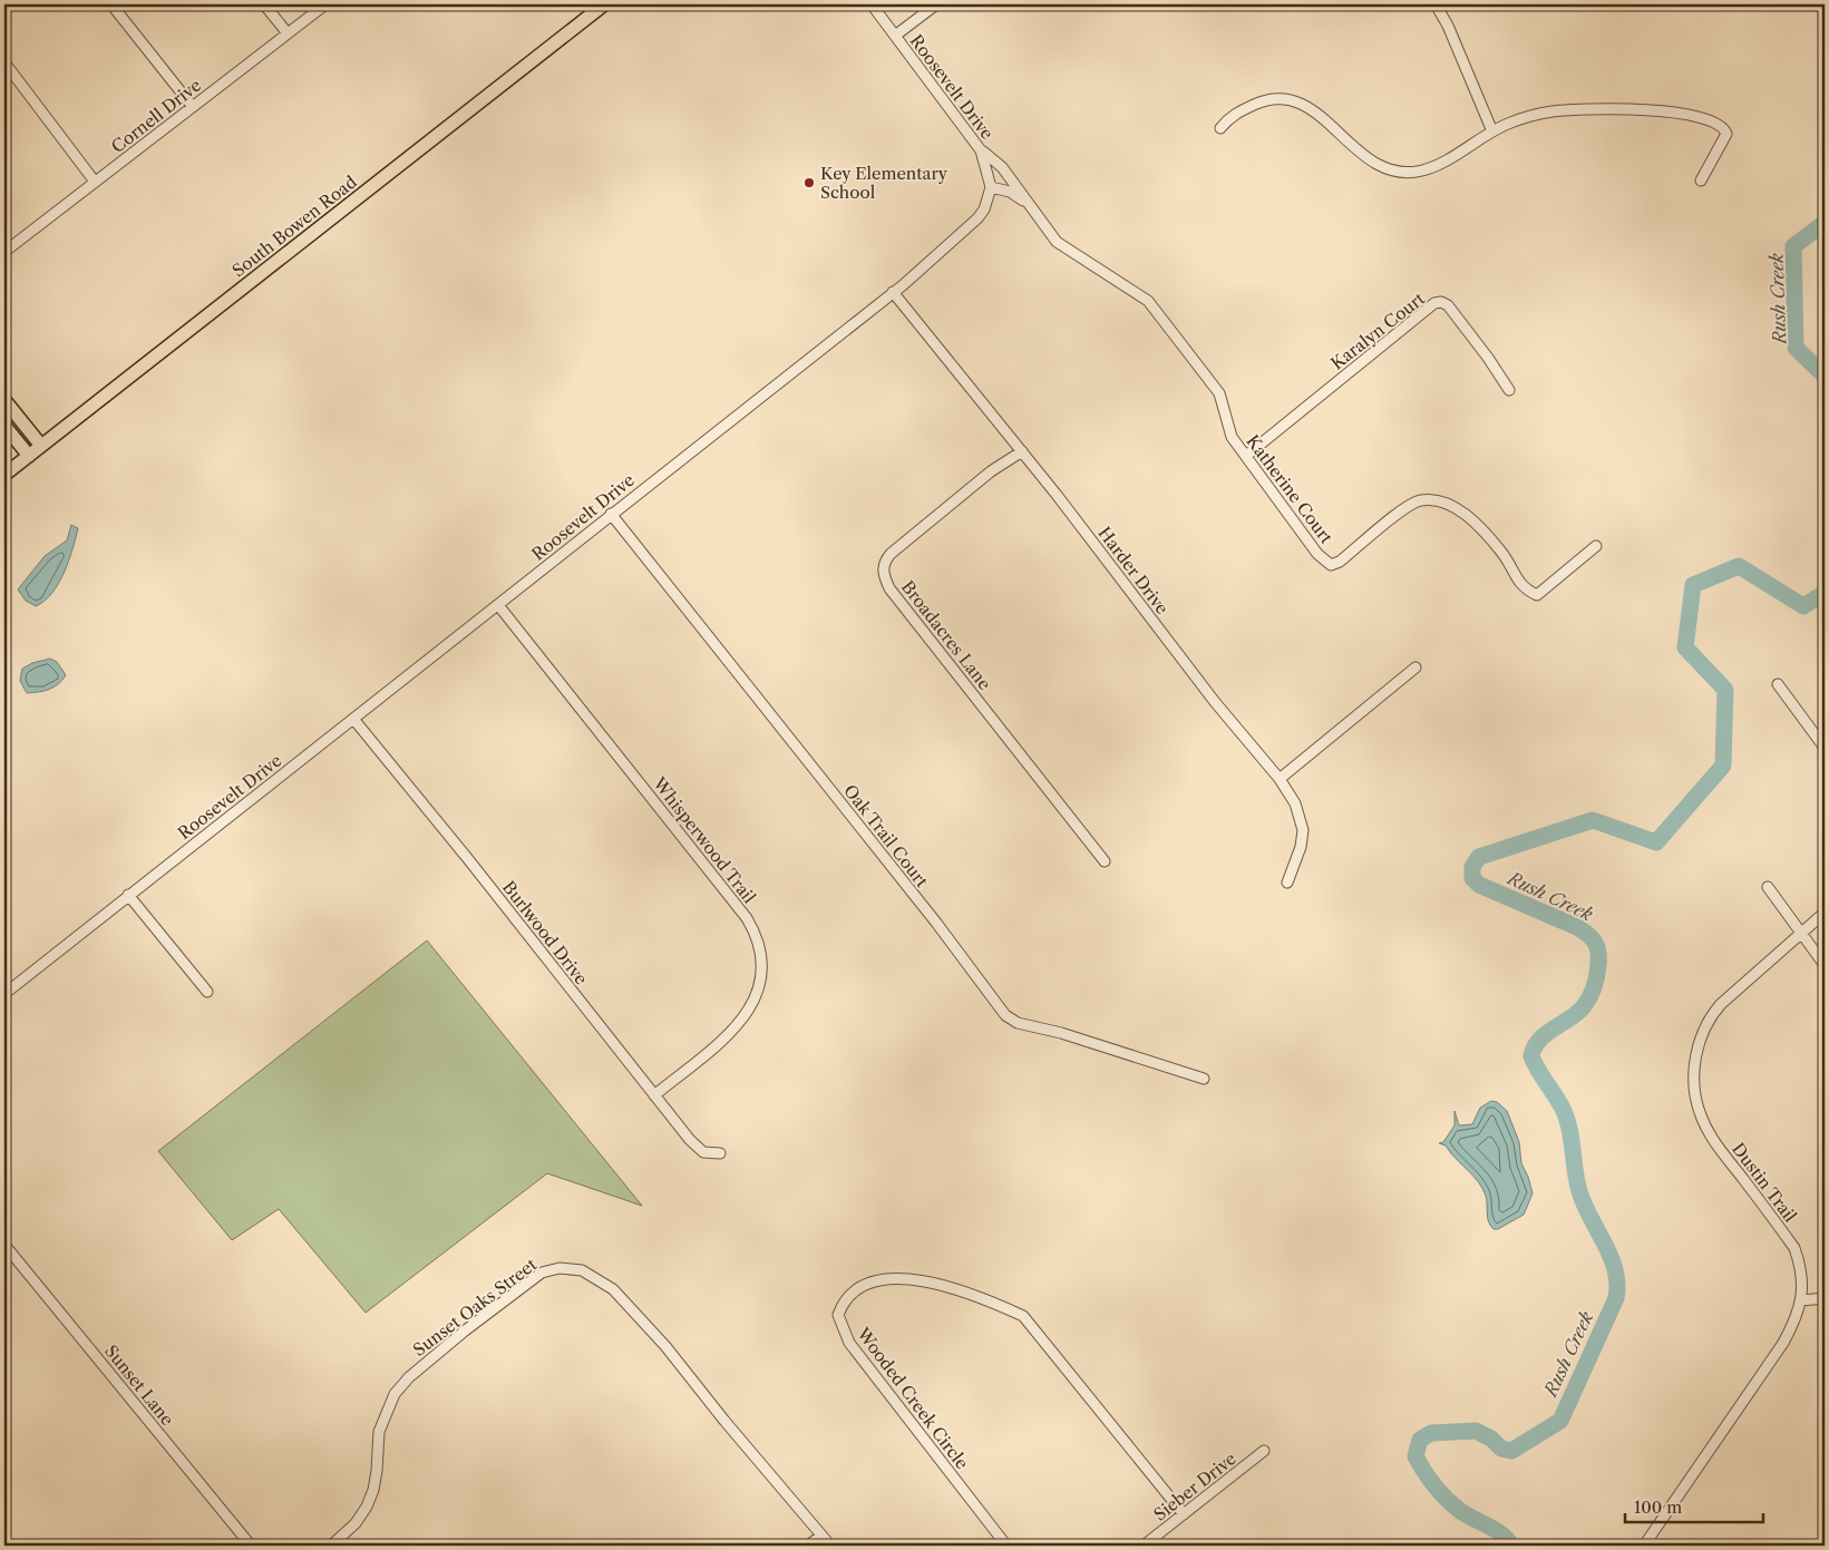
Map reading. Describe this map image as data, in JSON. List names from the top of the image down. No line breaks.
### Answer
{"streets":{"main road":["South Bowen Road"],"street":["Roosevelt Drive","Cornell Drive","Karalyn Court","Katherine Court","Harder Drive","Broadacres Lane","Oak Trail Court","Whisperwood Trail","Burlwood Drive","Dustin Trail","Sunset Oaks Street","Sunset Lane","Wooded Creek Circle","Sieber Drive"]},"crossings":[["Roosevelt Drive","Katherine Court"],["Roosevelt Drive","Harder Drive"],["Roosevelt Drive","Oak Trail Court"],["Roosevelt Drive","Whisperwood Trail"],["Roosevelt Drive","Burlwood Drive"],["Karalyn Court","Katherine Court"],["Harder Drive","Broadacres Lane"],["Whisperwood Trail","Burlwood Drive"],["Wooded Creek Circle","Sieber Drive"]],"water":["Rush Creek"],"places":["Key Elementary School"],"scale_bar":"100 m"}
